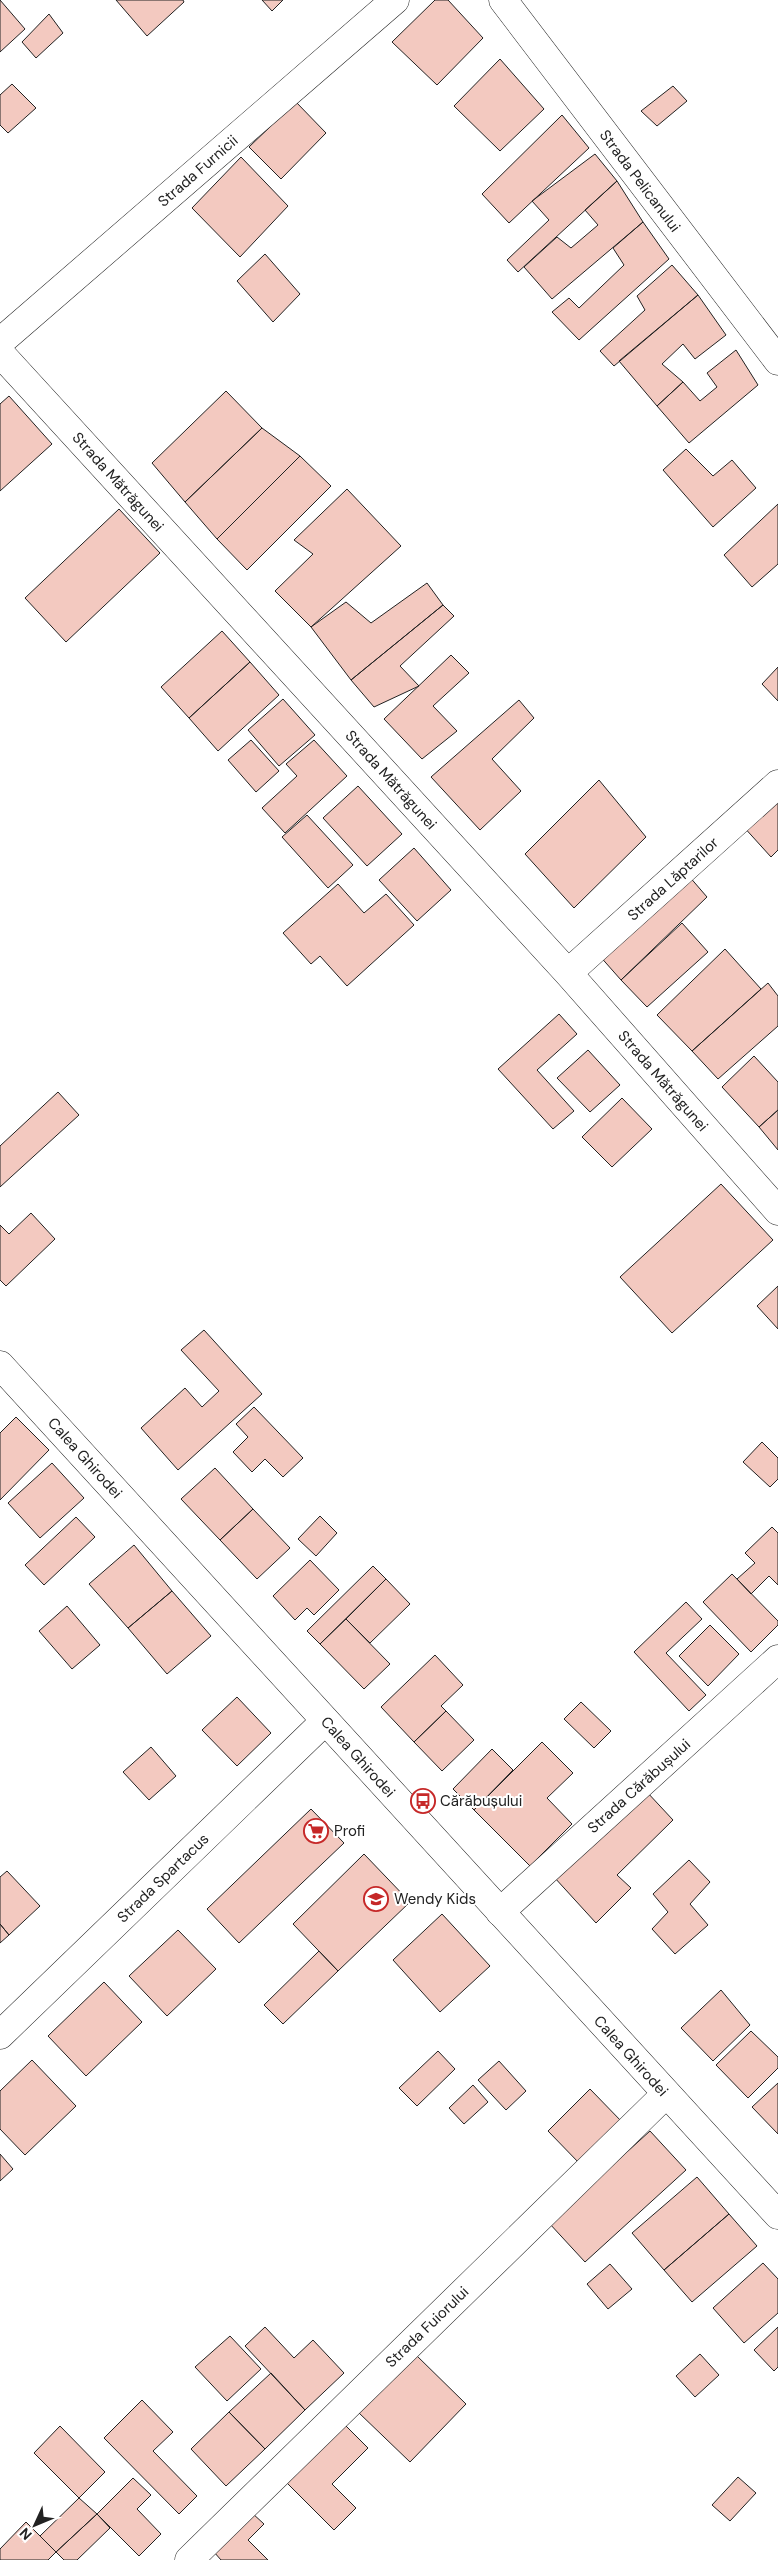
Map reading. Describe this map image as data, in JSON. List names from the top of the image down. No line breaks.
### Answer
{"streets":{"street":["Strada Furnicii","Strada Pelicanului","Strada Mătrăgunei","Strada Lăptarilor","Calea Ghirodei","Strada Cărăbușului","Strada Spartacus","Strada Fuiorului"]},"crossings":[["Strada Mătrăgunei","Strada Lăptarilor"],["Calea Ghirodei","Strada Cărăbușului"],["Calea Ghirodei","Strada Spartacus"],["Calea Ghirodei","Strada Fuiorului"]],"places":{"bus stop":["Cărăbușului"],"supermarket":["Profi"],"school or university":["Wendy Kids"]},"north":"bottom left"}
